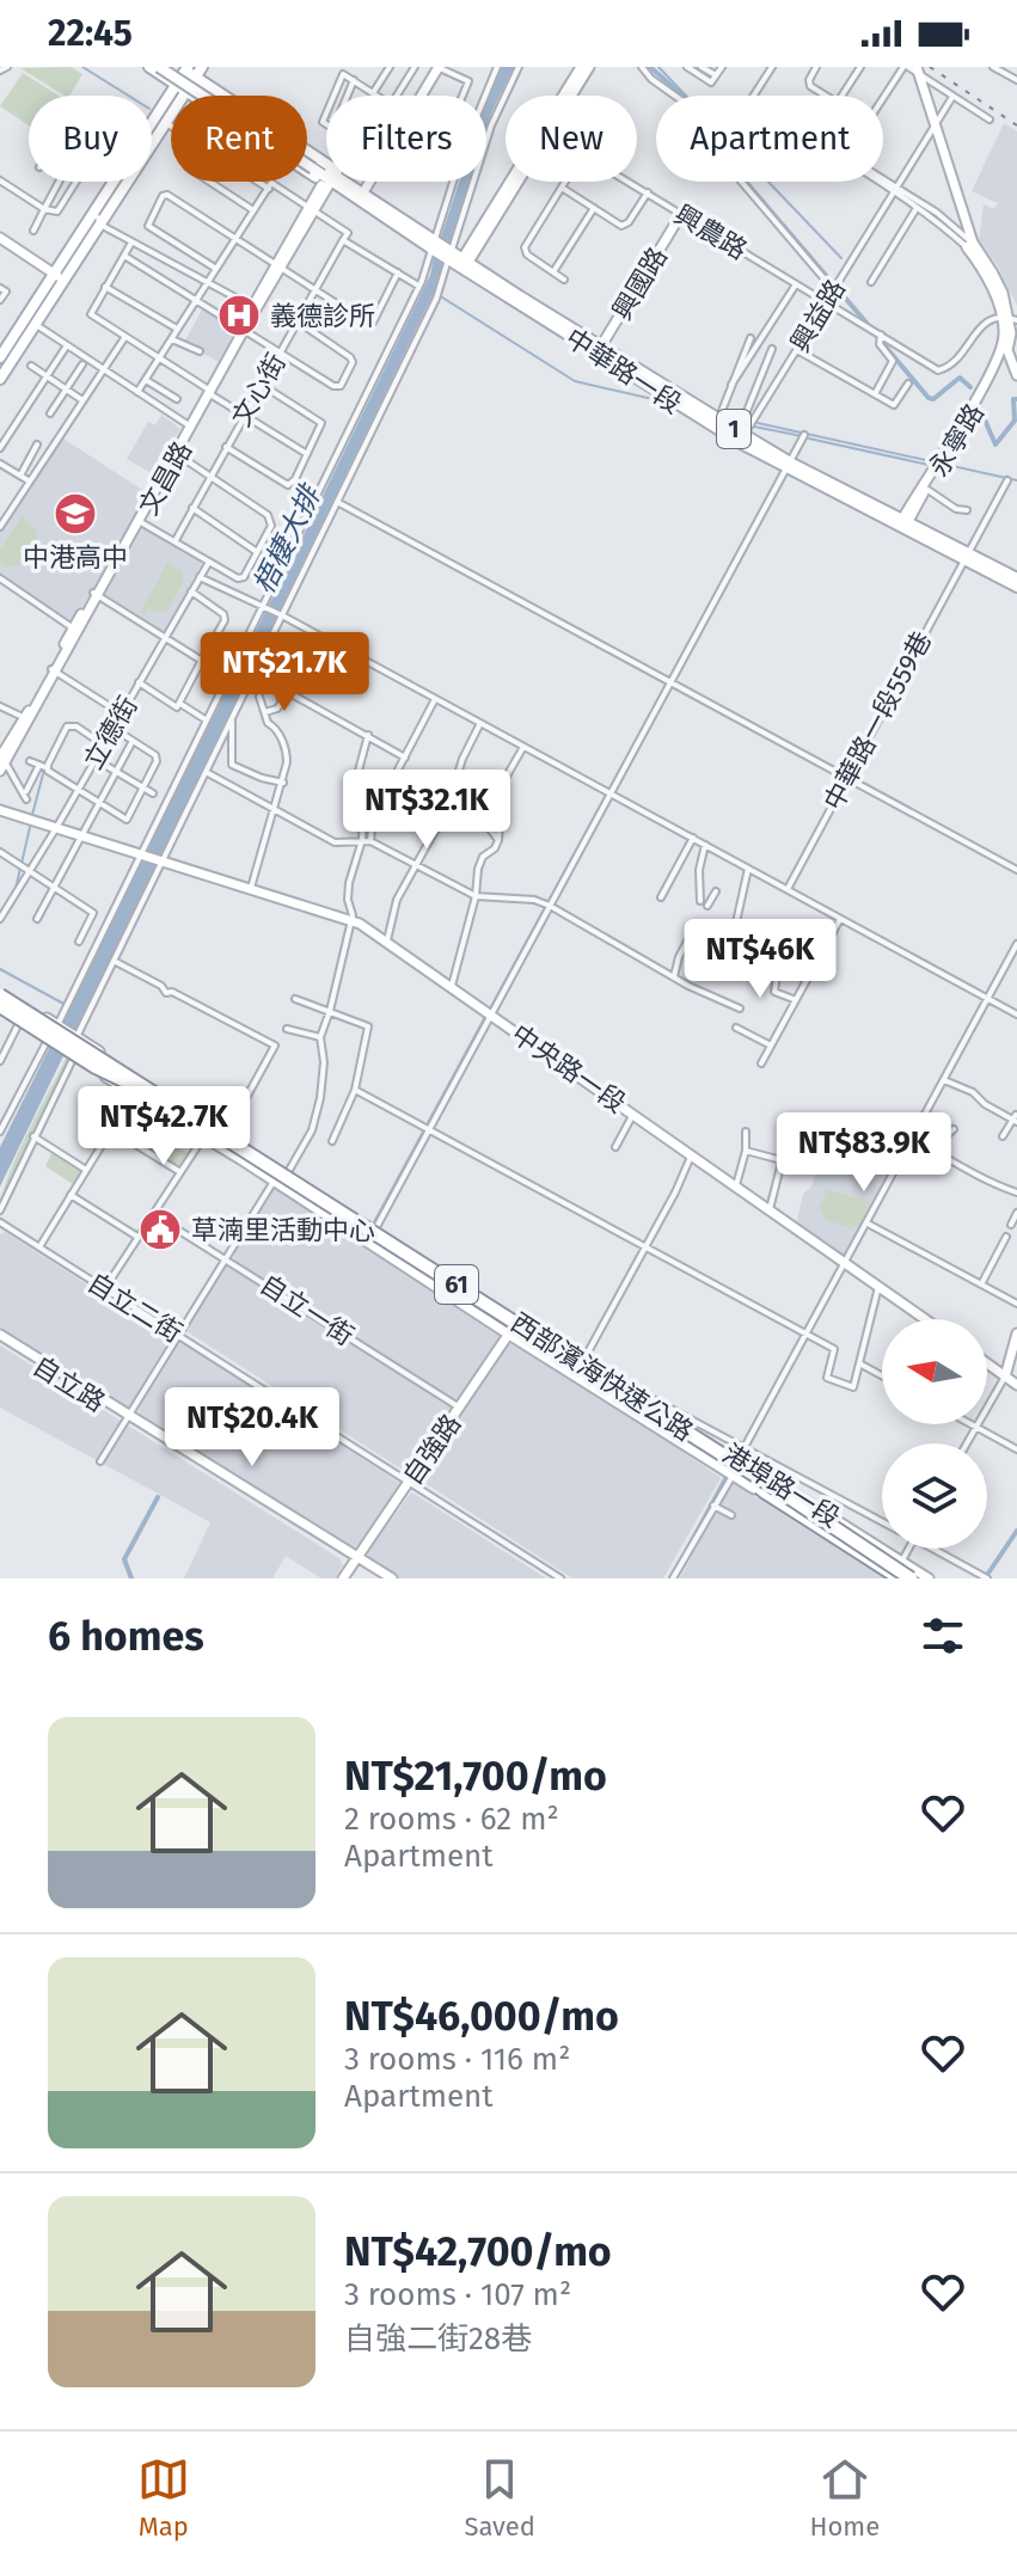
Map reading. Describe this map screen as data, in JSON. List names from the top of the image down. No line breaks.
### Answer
{"streets":{"highway":["61","西部濱海快速公路"],"main road":["中華路一段","1"],"street":["興農路","興國路","興益路","文心街","永寧路","文昌路","中華路一段559巷","立德街","中央路一段","自立二街","自立一街","自立路","自強路","港埠路一段"]},"crossings":[["興農路","興國路"],["興農路","興益路"],["興國路","中華路一段"],["興益路","中華路一段"],["中華路一段","1"],["中華路一段","永寧路"],["中華路一段","文昌路"],["中華路一段","中華路一段559巷"],["自立二街","自強路"],["自立一街","自強路"],["西部濱海快速公路","港埠路一段"],["自立路","自強路"],["自強路","港埠路一段"]],"water":["梧棲大排"],"places":{"hospital":["義德診所"],"school or university":["中港高中"],"public building":["草湳里活動中心"]},"north":"left","page":{"status":"22:45","chip":["Buy","Rent","Filters","New","Apartment"],"price":["NT$21.7K","NT$32.1K","NT$46K","NT$42.7K","NT$83.9K","NT$20.4K"],"heading":"6 homes","list":[{"name":"NT$21,700/mo","note":"2 rooms · 62 m² · Apartment"},{"name":"NT$46,000/mo","note":"3 rooms · 116 m² · Apartment"},{"name":"NT$42,700/mo","note":"3 rooms · 107 m² · 自強二街28巷"}],"tabs":["Map","Saved","Home"]}}
